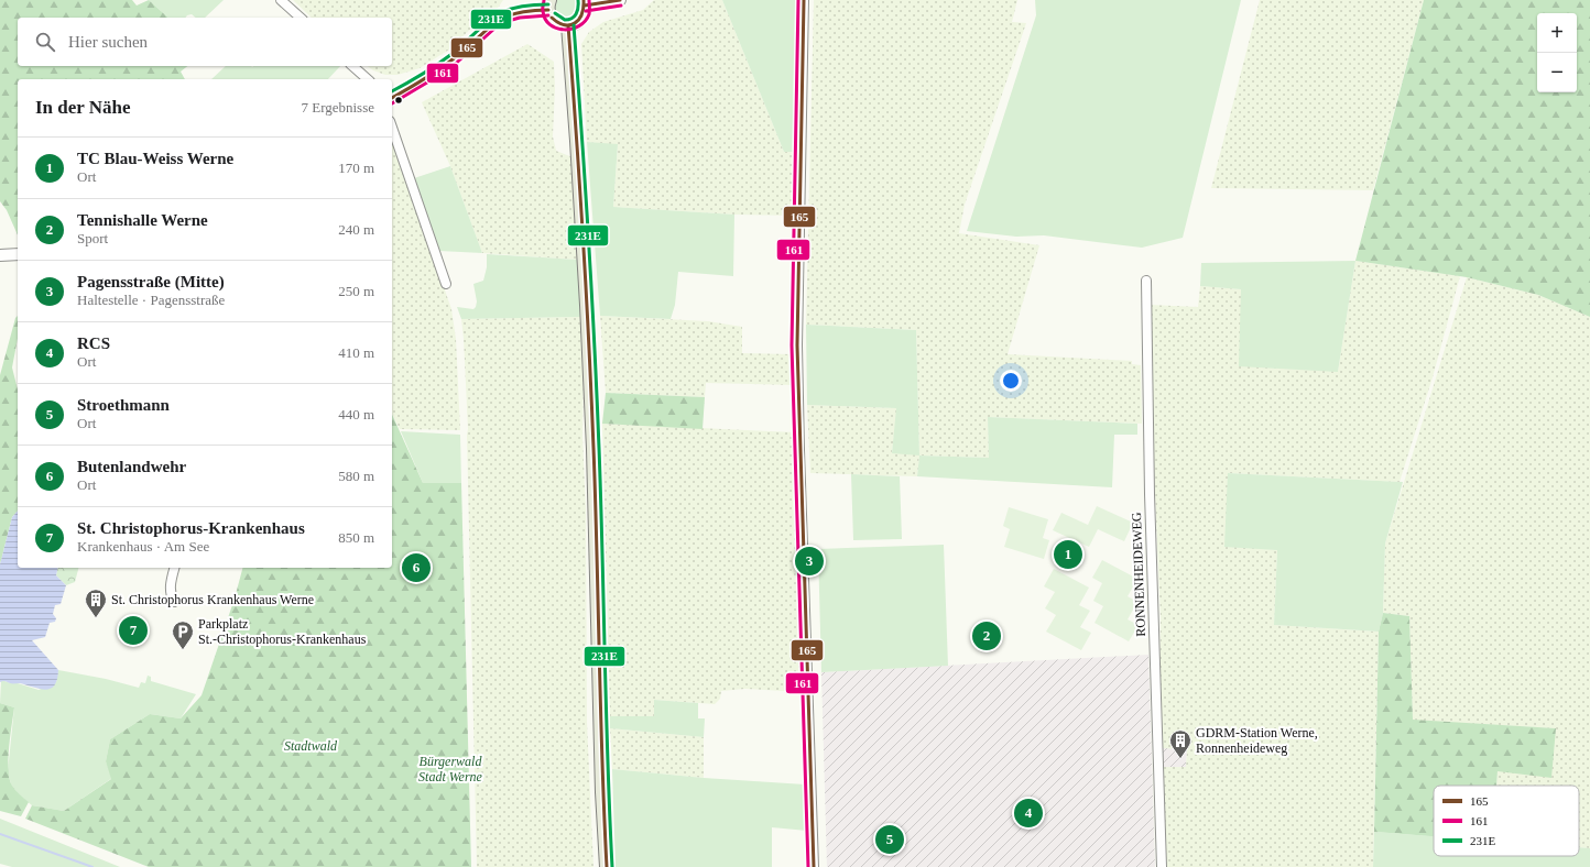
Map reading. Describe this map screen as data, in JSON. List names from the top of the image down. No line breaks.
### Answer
{"streets":{"street":["RONNENHEIDEWEG"]},"parks":["Stadtwald","Bürgerwald Stadt Werne"],"places":{"building":["St. Christophorus Krankenhaus Werne","GDRM-Station Werne, Ronnenheideweg"],"parking":["Parkplatz St.-Christophorus-Krankenhaus"]},"lines":["transit line 165","transit line 161","transit line 231E"],"legend":["165","161","231E"],"page":{"map_buttons":["+","−"],"search":"Hier suchen","heading":["In der Nähe","7 Ergebnisse"],"list":[{"mark":"1","name":"TC Blau-Weiss Werne","note":"Ort","value":"170 m"},{"mark":"2","name":"Tennishalle Werne","note":"Sport","value":"240 m"},{"mark":"3","name":"Pagensstraße (Mitte)","note":"Haltestelle · Pagensstraße","value":"250 m"},{"mark":"4","name":"RCS","note":"Ort","value":"410 m"},{"mark":"5","name":"Stroethmann","note":"Ort","value":"440 m"},{"mark":"6","name":"Butenlandwehr","note":"Ort","value":"580 m"},{"mark":"7","name":"St. Christophorus-Krankenhaus","note":"Krankenhaus · Am See","value":"850 m"}],"pins":["1","3","6","7","2","4","5"]}}
